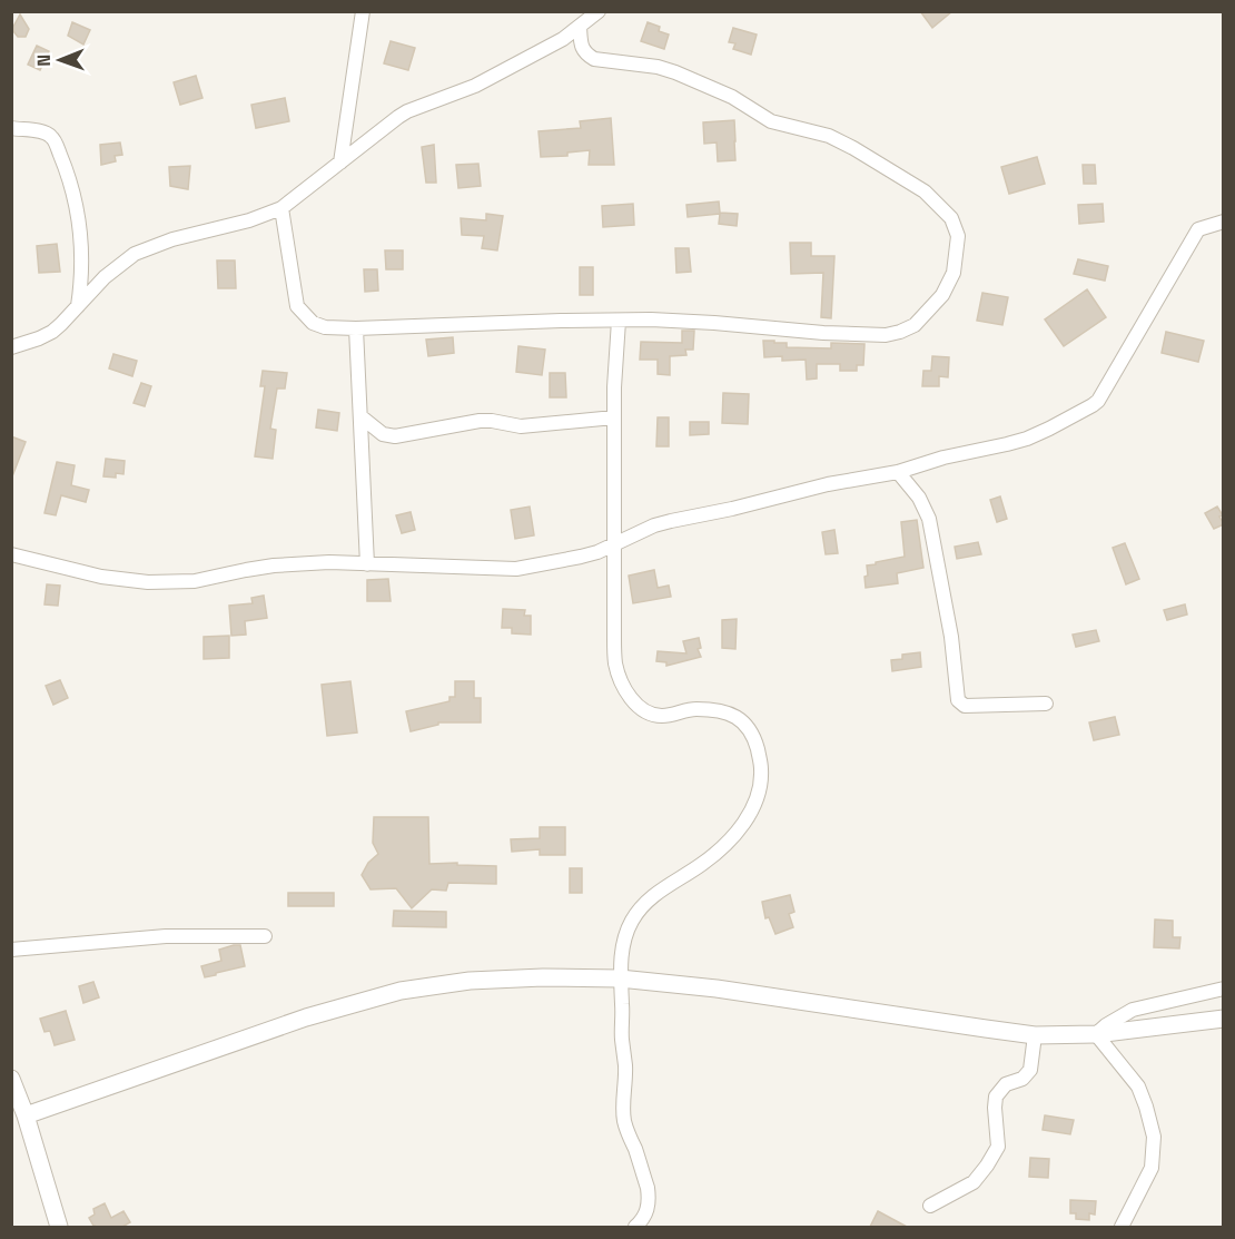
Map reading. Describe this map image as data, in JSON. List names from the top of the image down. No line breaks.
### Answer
{"north":"left"}
